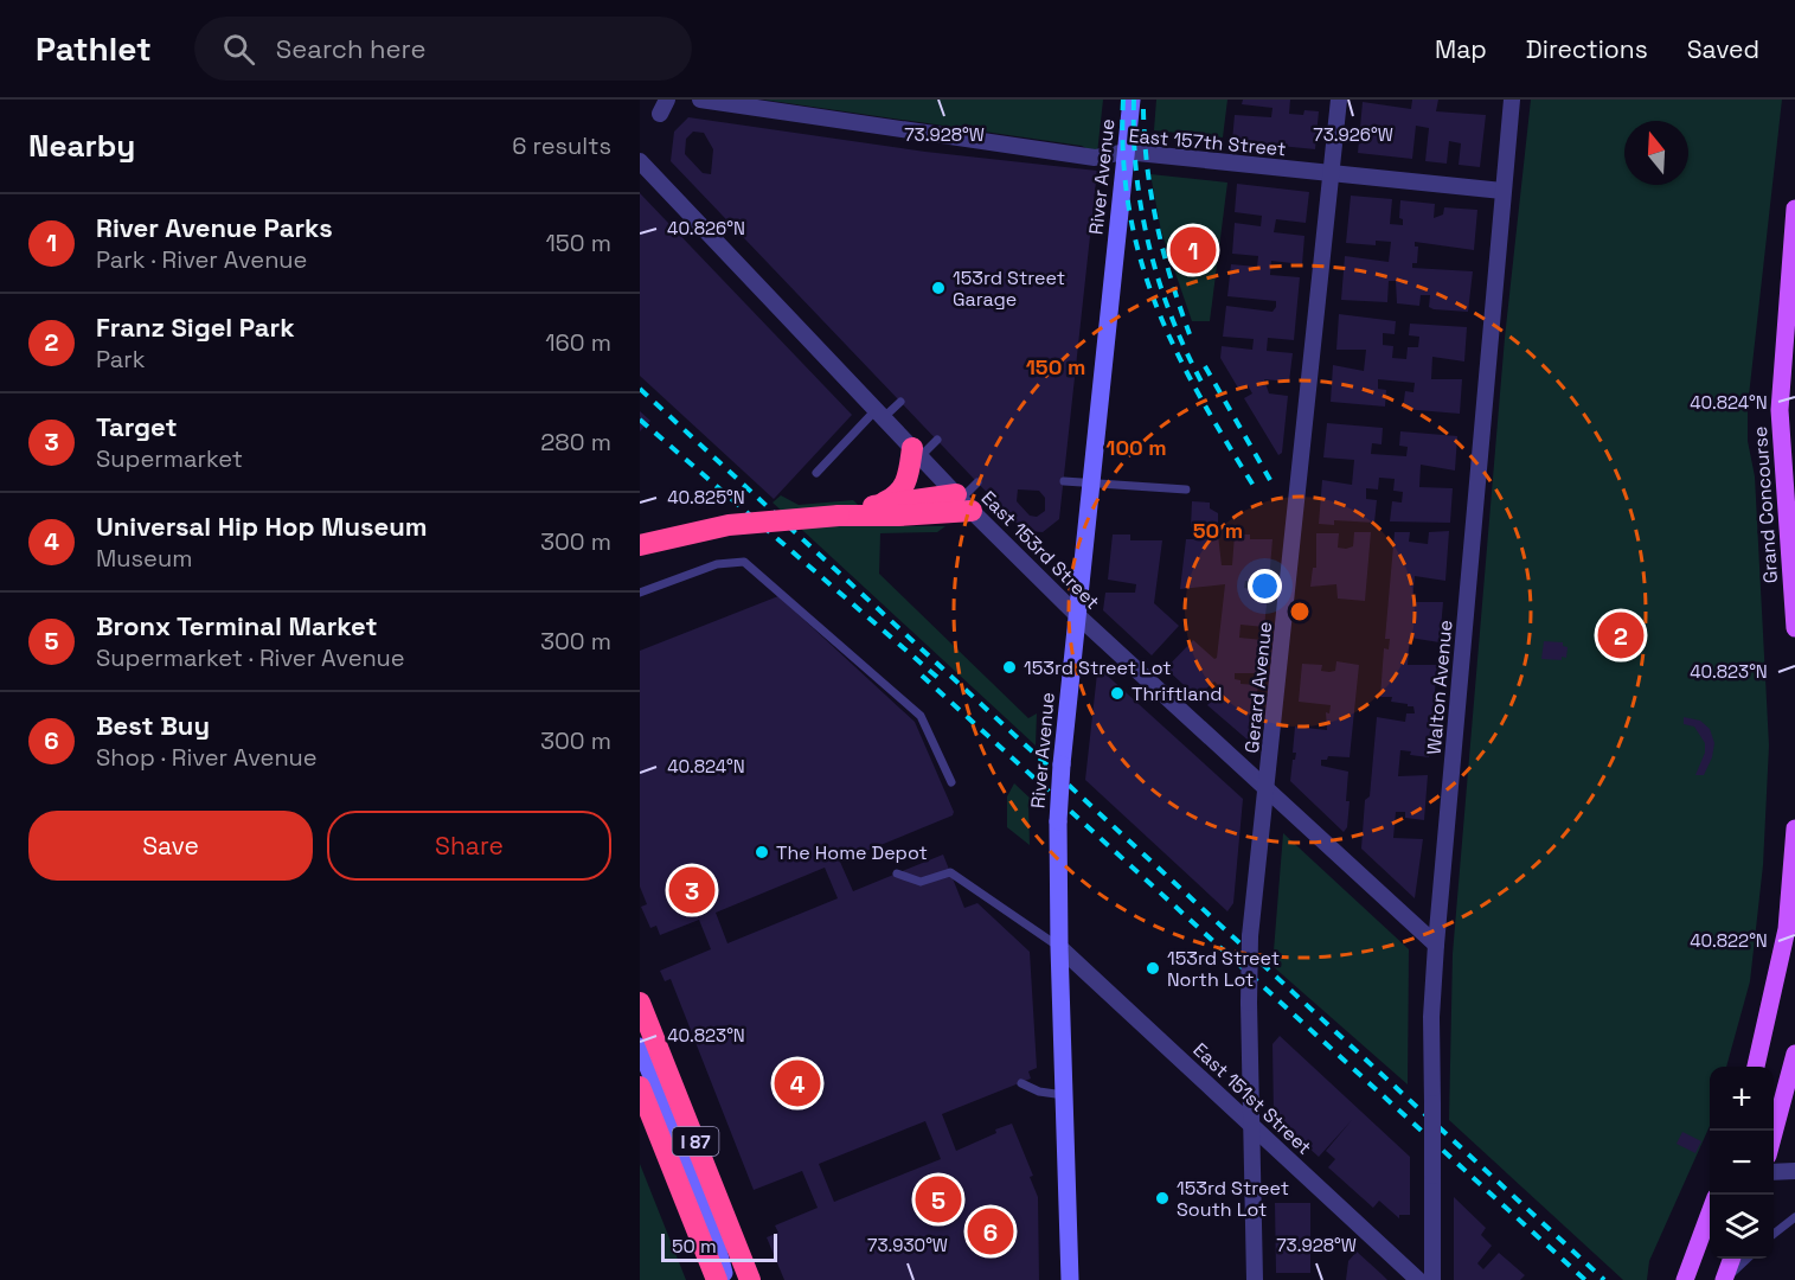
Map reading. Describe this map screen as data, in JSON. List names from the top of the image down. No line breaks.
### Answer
{"streets":{"highway":["I 87"],"main road":["River Avenue","Grand Concourse"],"street":["East 157th Street","East 153rd Street","Gerard Avenue","Walton Avenue","East 151st Street"]},"crossings":[["East 157th Street","River Avenue"],["East 157th Street","Gerard Avenue"],["East 157th Street","Walton Avenue"],["River Avenue","East 153rd Street"],["River Avenue","East 151st Street"],["East 153rd Street","Gerard Avenue"],["East 153rd Street","Walton Avenue"],["Gerard Avenue","East 151st Street"]],"places":["153rd Street Garage","153rd Street Lot","Thriftland","The Home Depot","153rd Street North Lot","153rd Street South Lot"],"scale_bar":"50 m","north":"top","page":{"header":"Pathlet","search":"Search here","nav":["Map","Directions","Saved"],"heading":["Nearby","6 results"],"list":[{"mark":"1","name":"River Avenue Parks","note":"Park · River Avenue","value":"150 m"},{"mark":"2","name":"Franz Sigel Park","note":"Park","value":"160 m"},{"mark":"3","name":"Target","note":"Supermarket","value":"280 m"},{"mark":"4","name":"Universal Hip Hop Museum","note":"Museum","value":"300 m"},{"mark":"5","name":"Bronx Terminal Market","note":"Supermarket · River Avenue","value":"300 m"},{"mark":"6","name":"Best Buy","note":"Shop · River Avenue","value":"300 m"}],"pins":["1","2","3","4","5","6"],"buttons":["Save","Share"],"map_buttons":["+","−"],"scale":"50 m"},"coordinates":["73.928°W","73.926°W","40.826°N","40.824°N","40.825°N","40.823°N","40.822°N","73.930°W"],"rings":["150 m","100 m","50 m"]}
